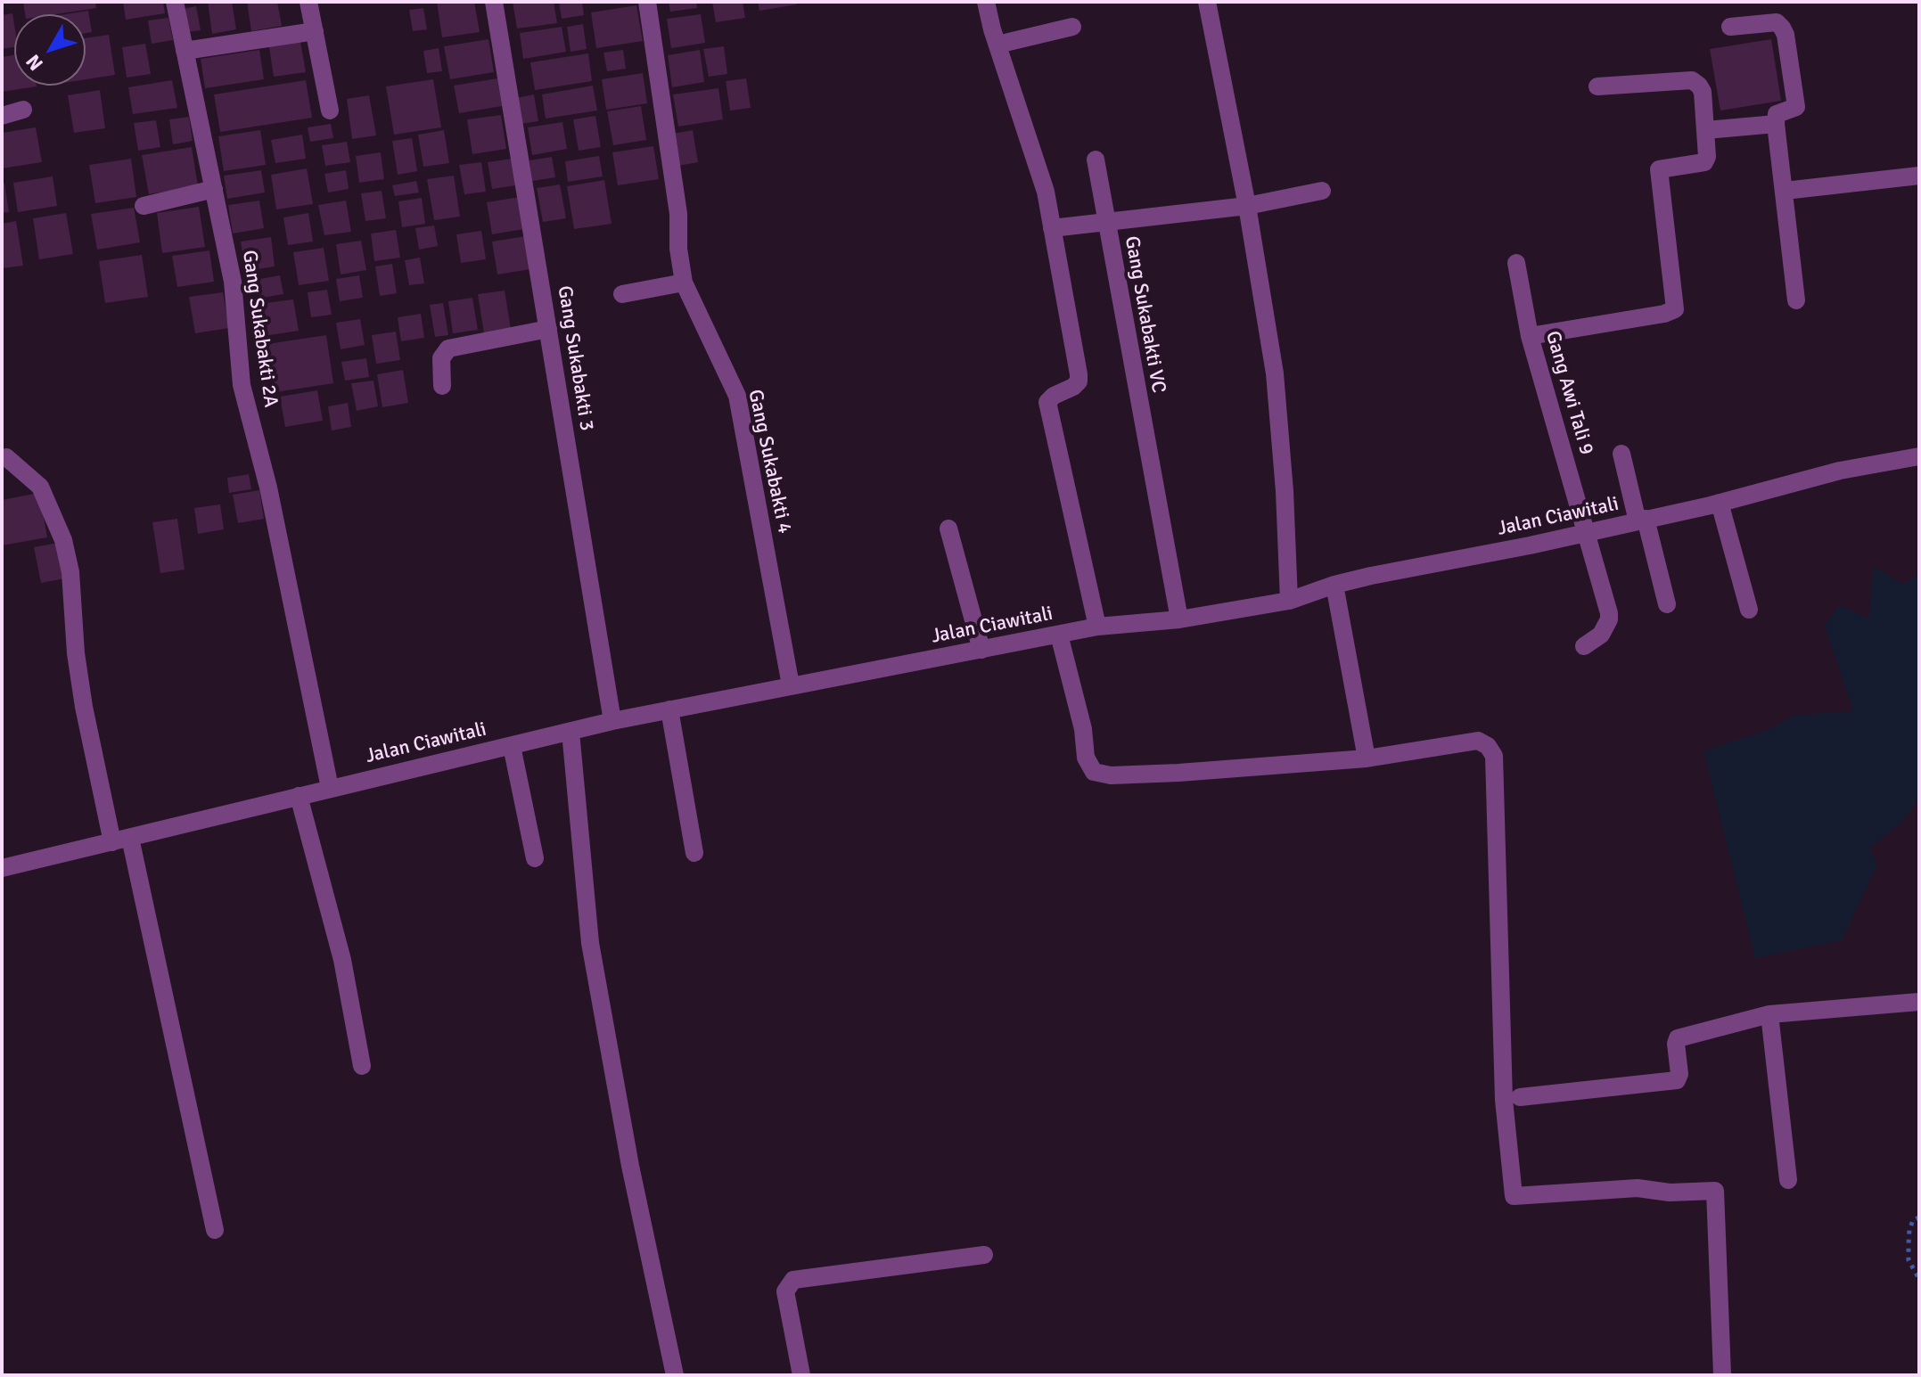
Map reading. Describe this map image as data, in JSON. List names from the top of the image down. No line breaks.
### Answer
{"streets":{"street":["Gang Sukabakti VC","Gang Sukabakti 2A","Gang Sukabakti 3","Gang Awi Tali 9","Gang Sukabakti 4","Jalan Ciawitali"]},"crossings":[["Gang Sukabakti VC","Jalan Ciawitali"],["Gang Sukabakti 2A","Jalan Ciawitali"],["Gang Sukabakti 3","Jalan Ciawitali"],["Gang Awi Tali 9","Jalan Ciawitali"],["Gang Sukabakti 4","Jalan Ciawitali"]],"north":"bottom left"}
